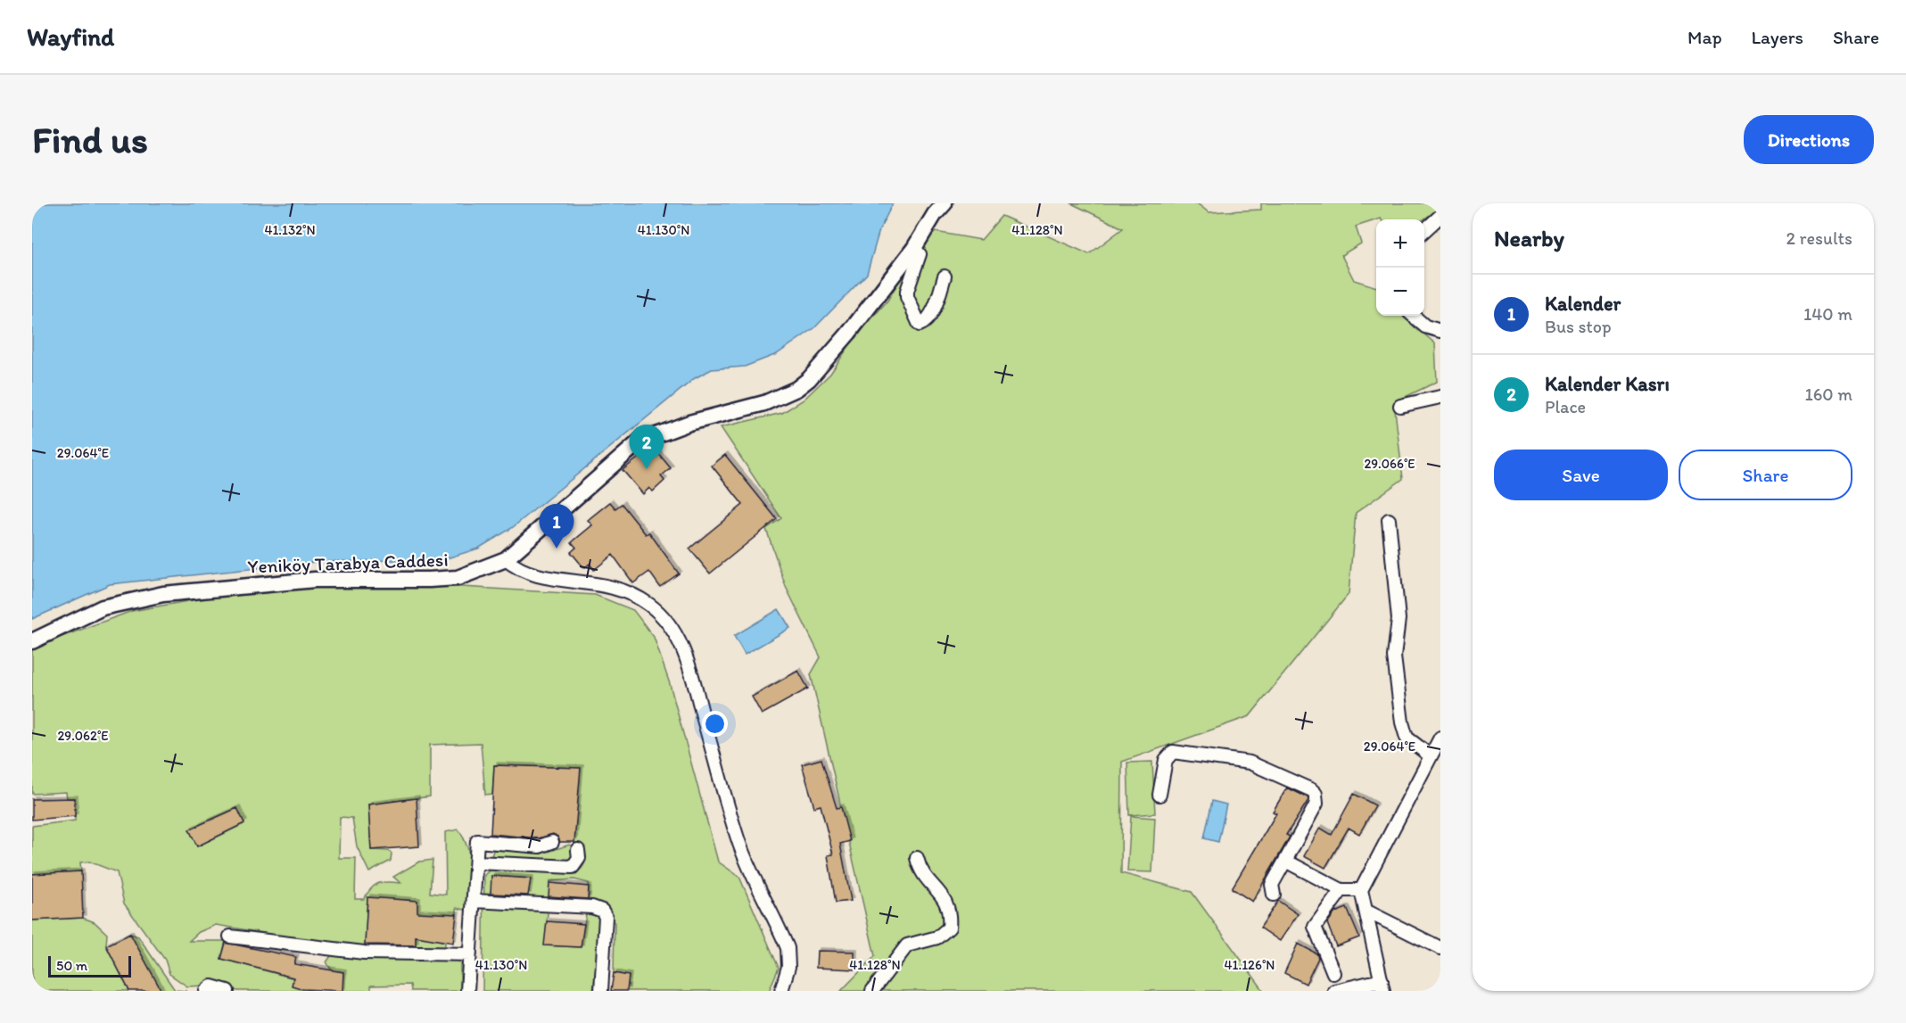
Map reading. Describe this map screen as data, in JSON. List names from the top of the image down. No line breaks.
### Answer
{"streets":{"main road":["Yeniköy Tarabya Caddesi"]},"scale_bar":"50 m","page":{"header":"Wayfind","nav":["Map","Layers","Share"],"buttons":["Directions",["Save","Share"]],"title":"Find us","heading":["Nearby","2 results"],"map_buttons":["+","−"],"list":[{"mark":"1","name":"Kalender","note":"Bus stop","value":"140 m"},{"mark":"2","name":"Kalender Kasrı","note":"Place","value":"160 m"}],"pins":["2","1"],"scale":"50 m"},"coordinates":["41.132°N","41.130°N","41.128°N","29.064°E","29.066°E","29.062°E","41.126°N"]}
